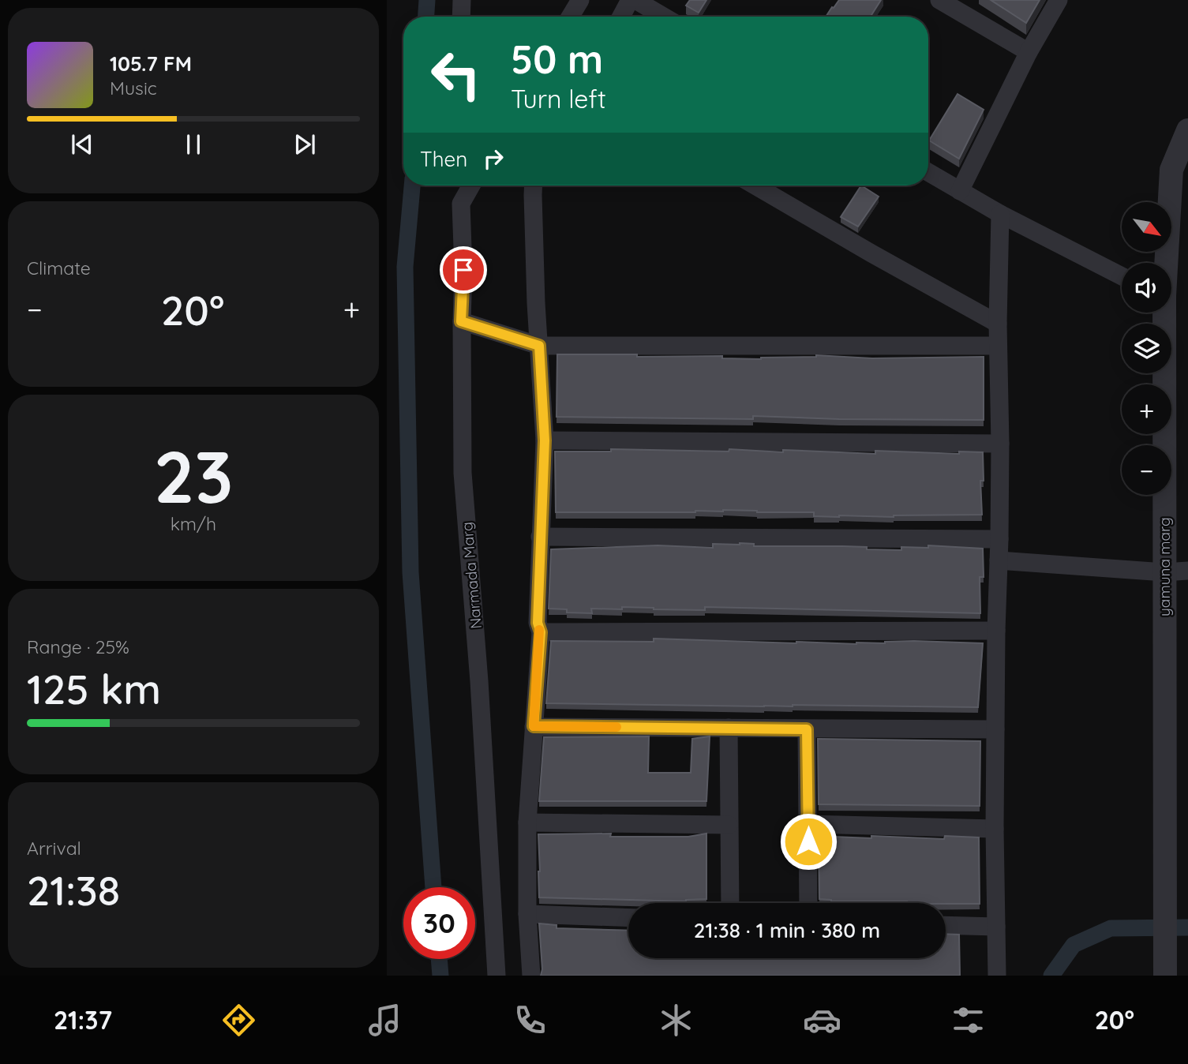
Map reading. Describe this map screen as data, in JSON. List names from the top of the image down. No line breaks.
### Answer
{"streets":{"street":["yamuna marg","Narmada Marg"]},"north":"bottom right","page":{"turn":["50 m","Turn left"],"song":["105.7 FM","Music"],"then":"Then","tile":["Climate",["23","km/h"],["Range · 25%","125 km"],["Arrival","21:38"]],"map_buttons":["+","−"],"heat":["−","20°","+"],"limit":"30","trip":"21:38 · 1 min · 380 m","tabs":["21:37","20°"]}}
